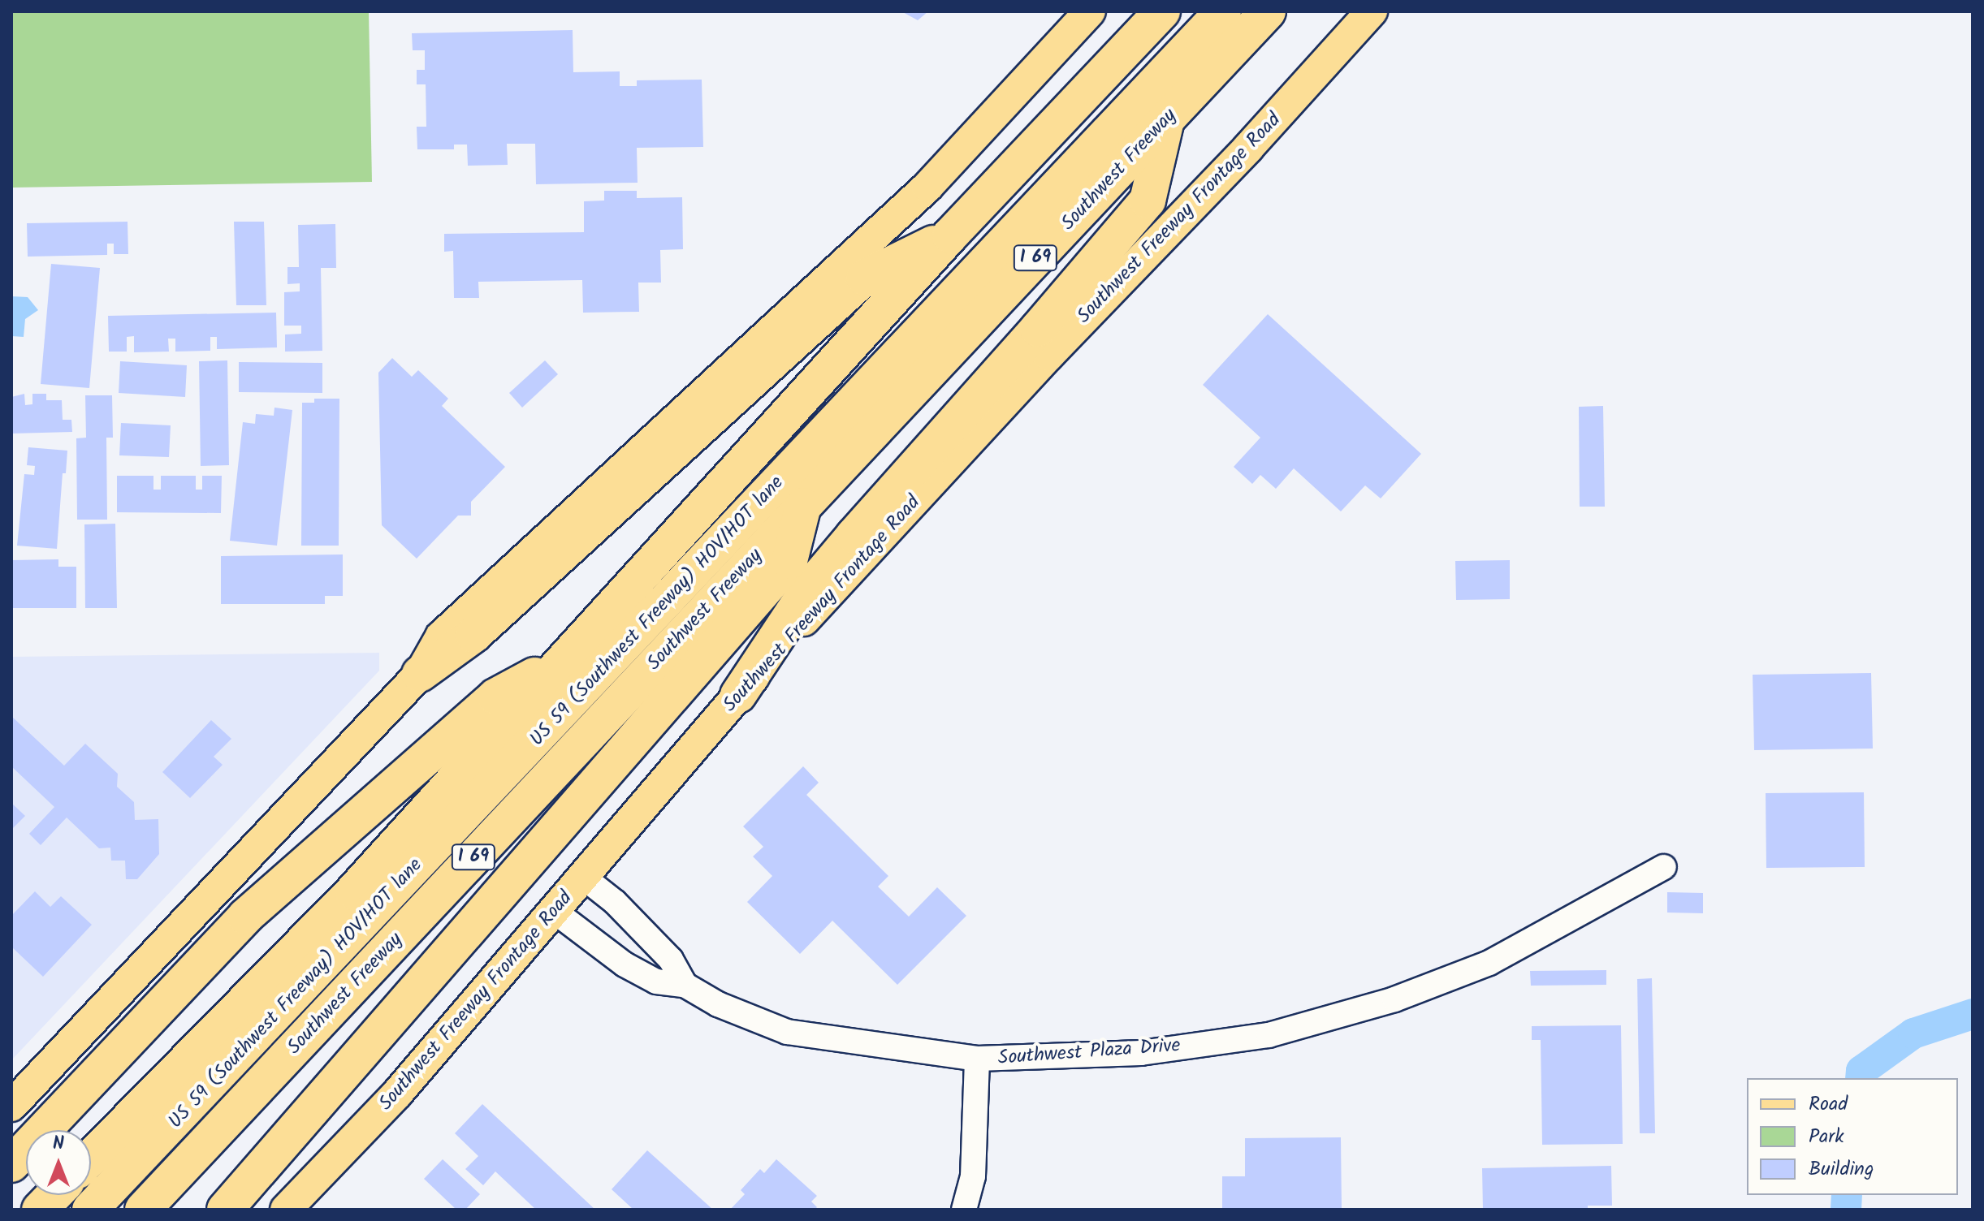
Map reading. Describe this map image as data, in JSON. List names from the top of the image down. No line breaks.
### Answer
{"streets":{"highway":["Southwest Freeway","I 69","US 59 (Southwest Freeway) HOV/HOT lane"],"main road":["Southwest Freeway Frontage Road"],"street":["Southwest Plaza Drive"]},"crossings":[["Southwest Freeway Frontage Road","Southwest Plaza Drive"]],"legend":["Road","Park","Building"],"north":"top"}
